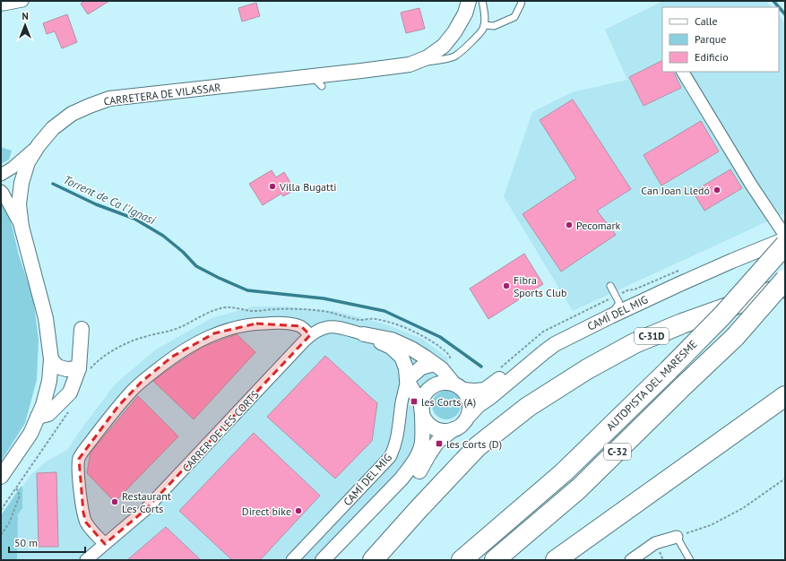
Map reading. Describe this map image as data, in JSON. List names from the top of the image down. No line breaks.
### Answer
{"streets":{"highway":["C-31D","AUTOPISTA DEL MARESME","C-32"],"street":["CARRETERA DE VILASSAR","CAMÍ DEL MIG","CARRER DE LES CORTS"]},"crossings":[["CAMÍ DEL MIG","AUTOPISTA DEL MARESME"]],"water":["Torrent de Ca l'Ignasi"],"places":{"other":["Villa Bugatti","Can Joan Lledó","Pecomark","Fibra Sports Club","Restaurant Les Corts","Direct bike"],"transit":["les Corts (A)","les Corts (D)"]},"legend":["Calle","Parque","Edificio"],"scale_bar":"50 m","north":"top"}
